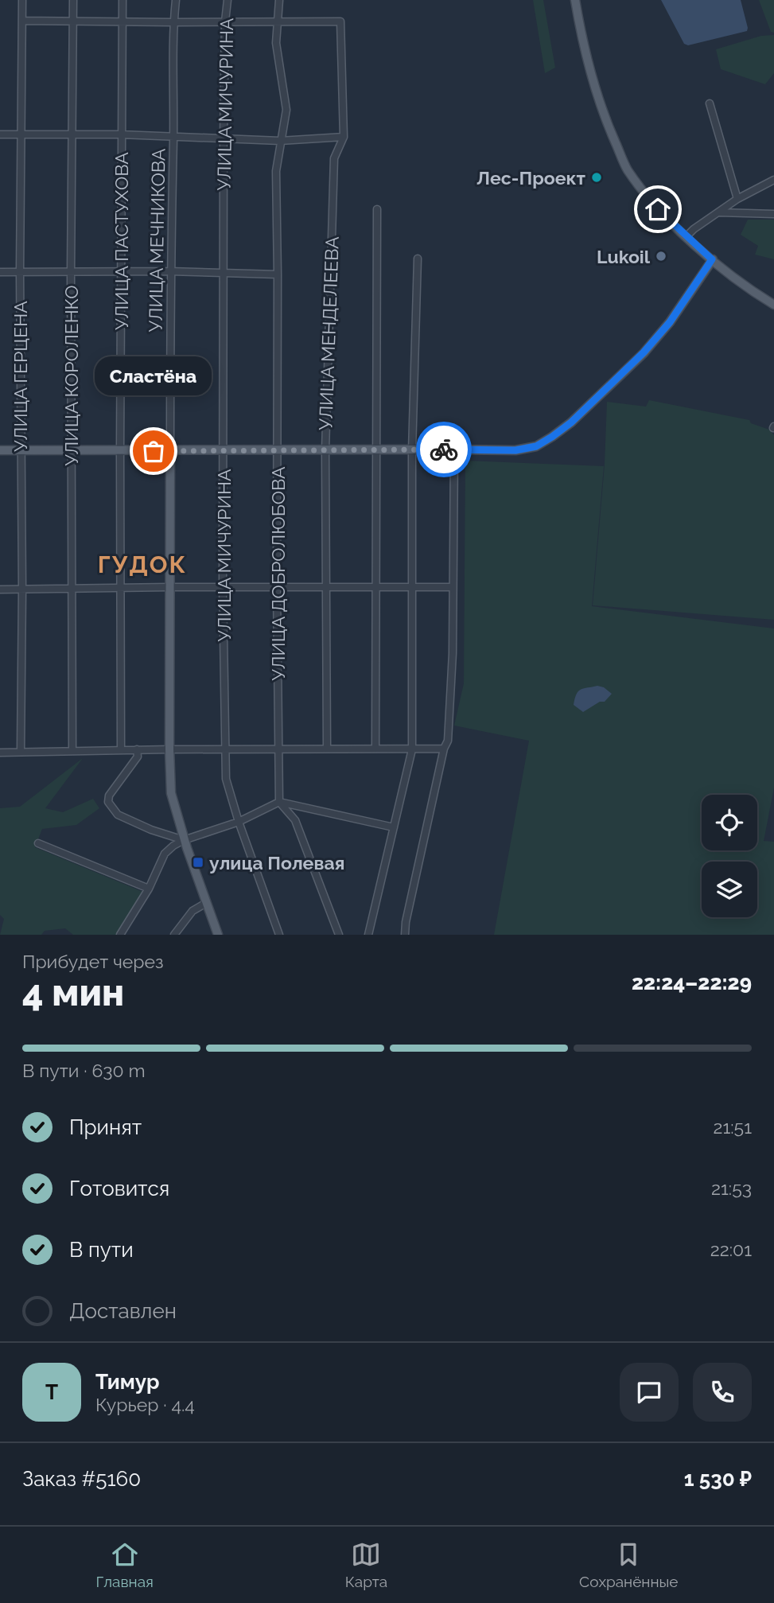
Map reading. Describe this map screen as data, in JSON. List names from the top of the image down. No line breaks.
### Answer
{"streets":{"main road":["УЛИЦА МЕЧНИКОВА"],"street":["УЛИЦА МИЧУРИНА","УЛИЦА ПАСТУХОВА","УЛИЦА МЕНДЕЛЕЕВА","УЛИЦА КОРОЛЕНКО","УЛИЦА ГЕРЦЕНА","УЛИЦА ДОБРОЛЮБОВА"]},"crossings":[["УЛИЦА МЕНДЕЛЕЕВА","УЛИЦА ДОБРОЛЮБОВА"]],"districts":["ГУДОК"],"places":{"other":["Лес-Проект","Lukoil","Сластёна"],"transit":["улица Полевая"]},"page":{"bubble":"Сластёна","heading":["4 мин","Прибудет через","22:24–22:29"],"panel":["Тимур","Курьер · 4.4","Заказ #5160","1 530 ₽"],"bar":"В пути · 630 m","list":[["Принят","21:51"],["Готовится","21:53"],["В пути","22:01"],"Доставлен"],"round":"Т","tabs":["Главная","Карта","Сохранённые"]}}
